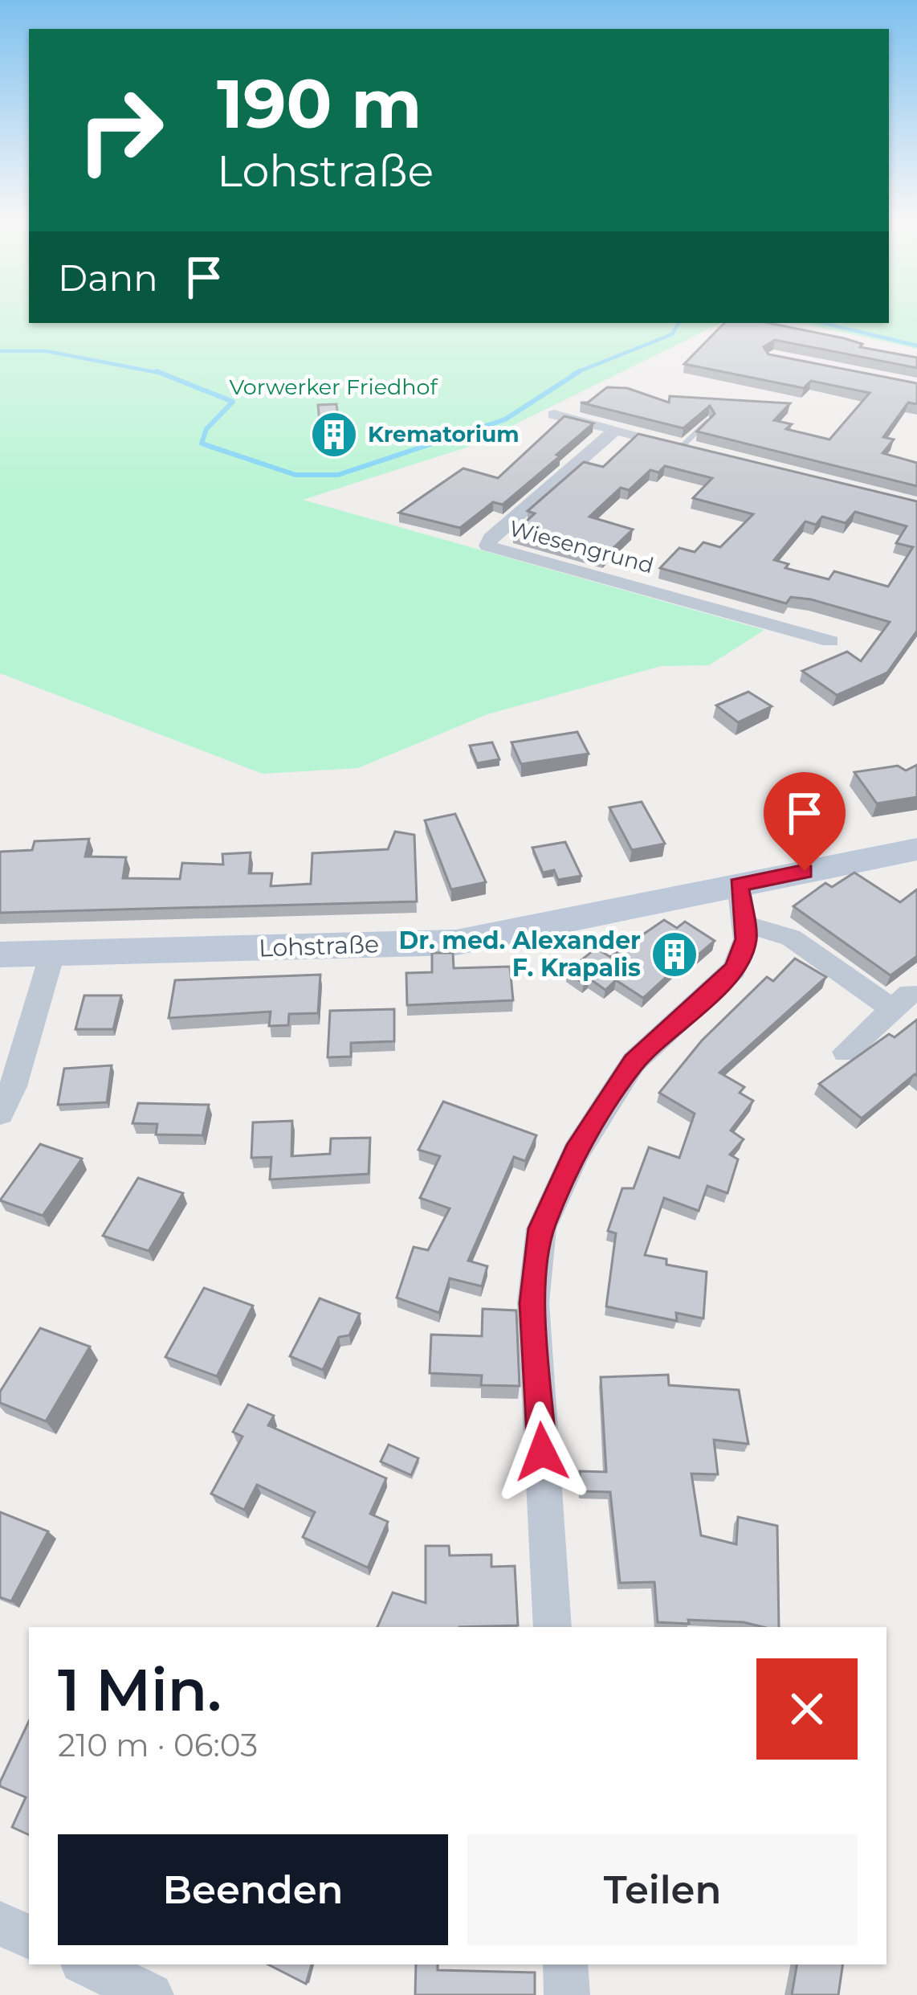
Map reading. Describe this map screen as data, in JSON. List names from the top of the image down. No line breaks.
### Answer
{"streets":{"main road":["Lohstraße"],"street":["Wiesengrund"]},"parks":["Vorwerker Friedhof"],"places":{"building":["Krematorium","Dr. med. Alexander F. Krapalis"]},"page":{"turn":["190 m","Lohstraße"],"then":"Dann","heading":["1 Min.","210 m · 06:03"],"buttons":["Beenden","Teilen"]}}
